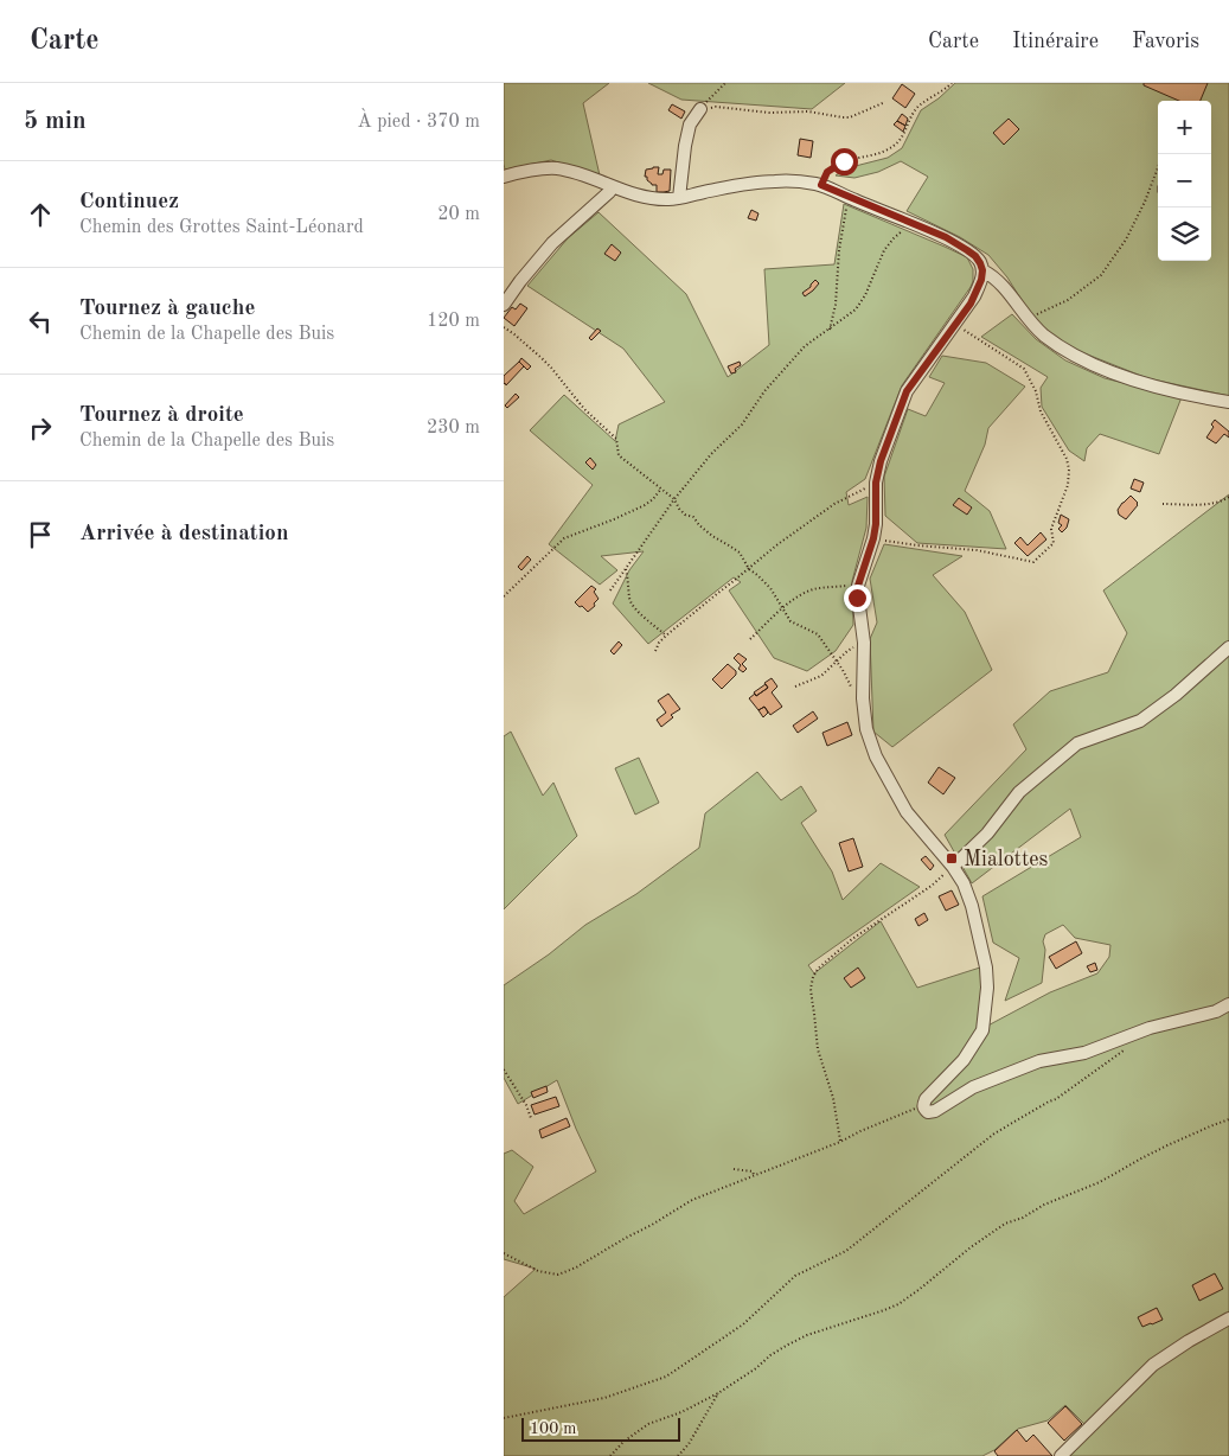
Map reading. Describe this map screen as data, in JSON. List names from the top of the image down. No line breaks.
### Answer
{"places":{"transit":["Mialottes"]},"scale_bar":"100 m","page":{"header":"Carte","nav":["Carte","Itinéraire","Favoris"],"heading":["5 min","À pied · 370 m"],"map_buttons":["+","−"],"list":[["Continuez","Chemin des Grottes Saint-Léonard","20 m"],["Tournez à gauche","Chemin de la Chapelle des Buis","120 m"],["Tournez à droite","Chemin de la Chapelle des Buis","230 m"],"Arrivée à destination"],"scale":"100 m"}}
